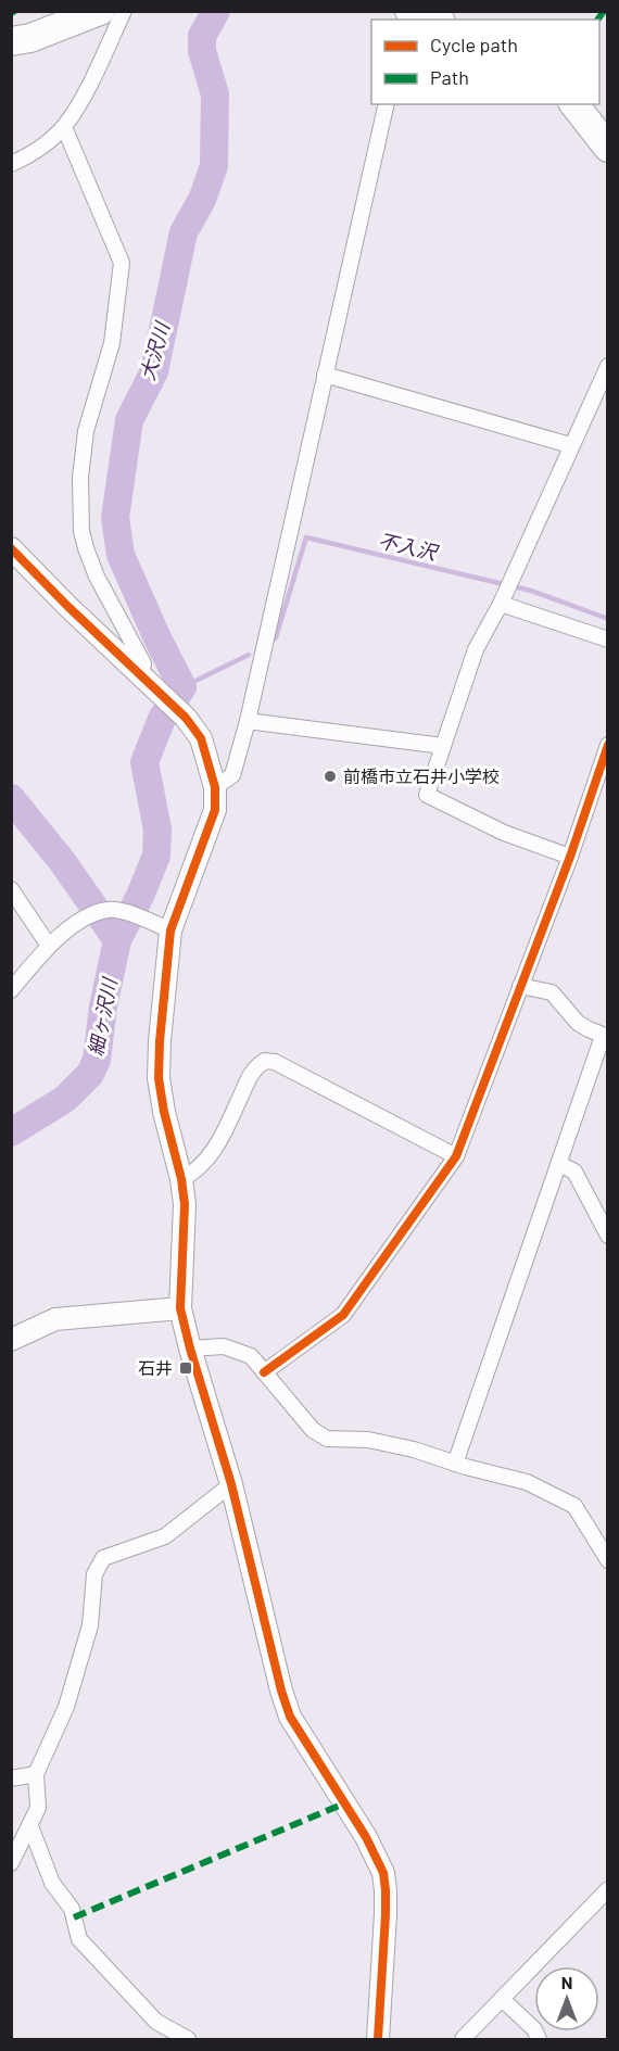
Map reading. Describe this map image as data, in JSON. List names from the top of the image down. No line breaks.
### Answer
{"water":["大沢川","不入沢","細ヶ沢川"],"places":{"other":["前橋市立石井小学校"],"transit":["石井"]},"legend":["Cycle path","Path"],"north":"top"}
